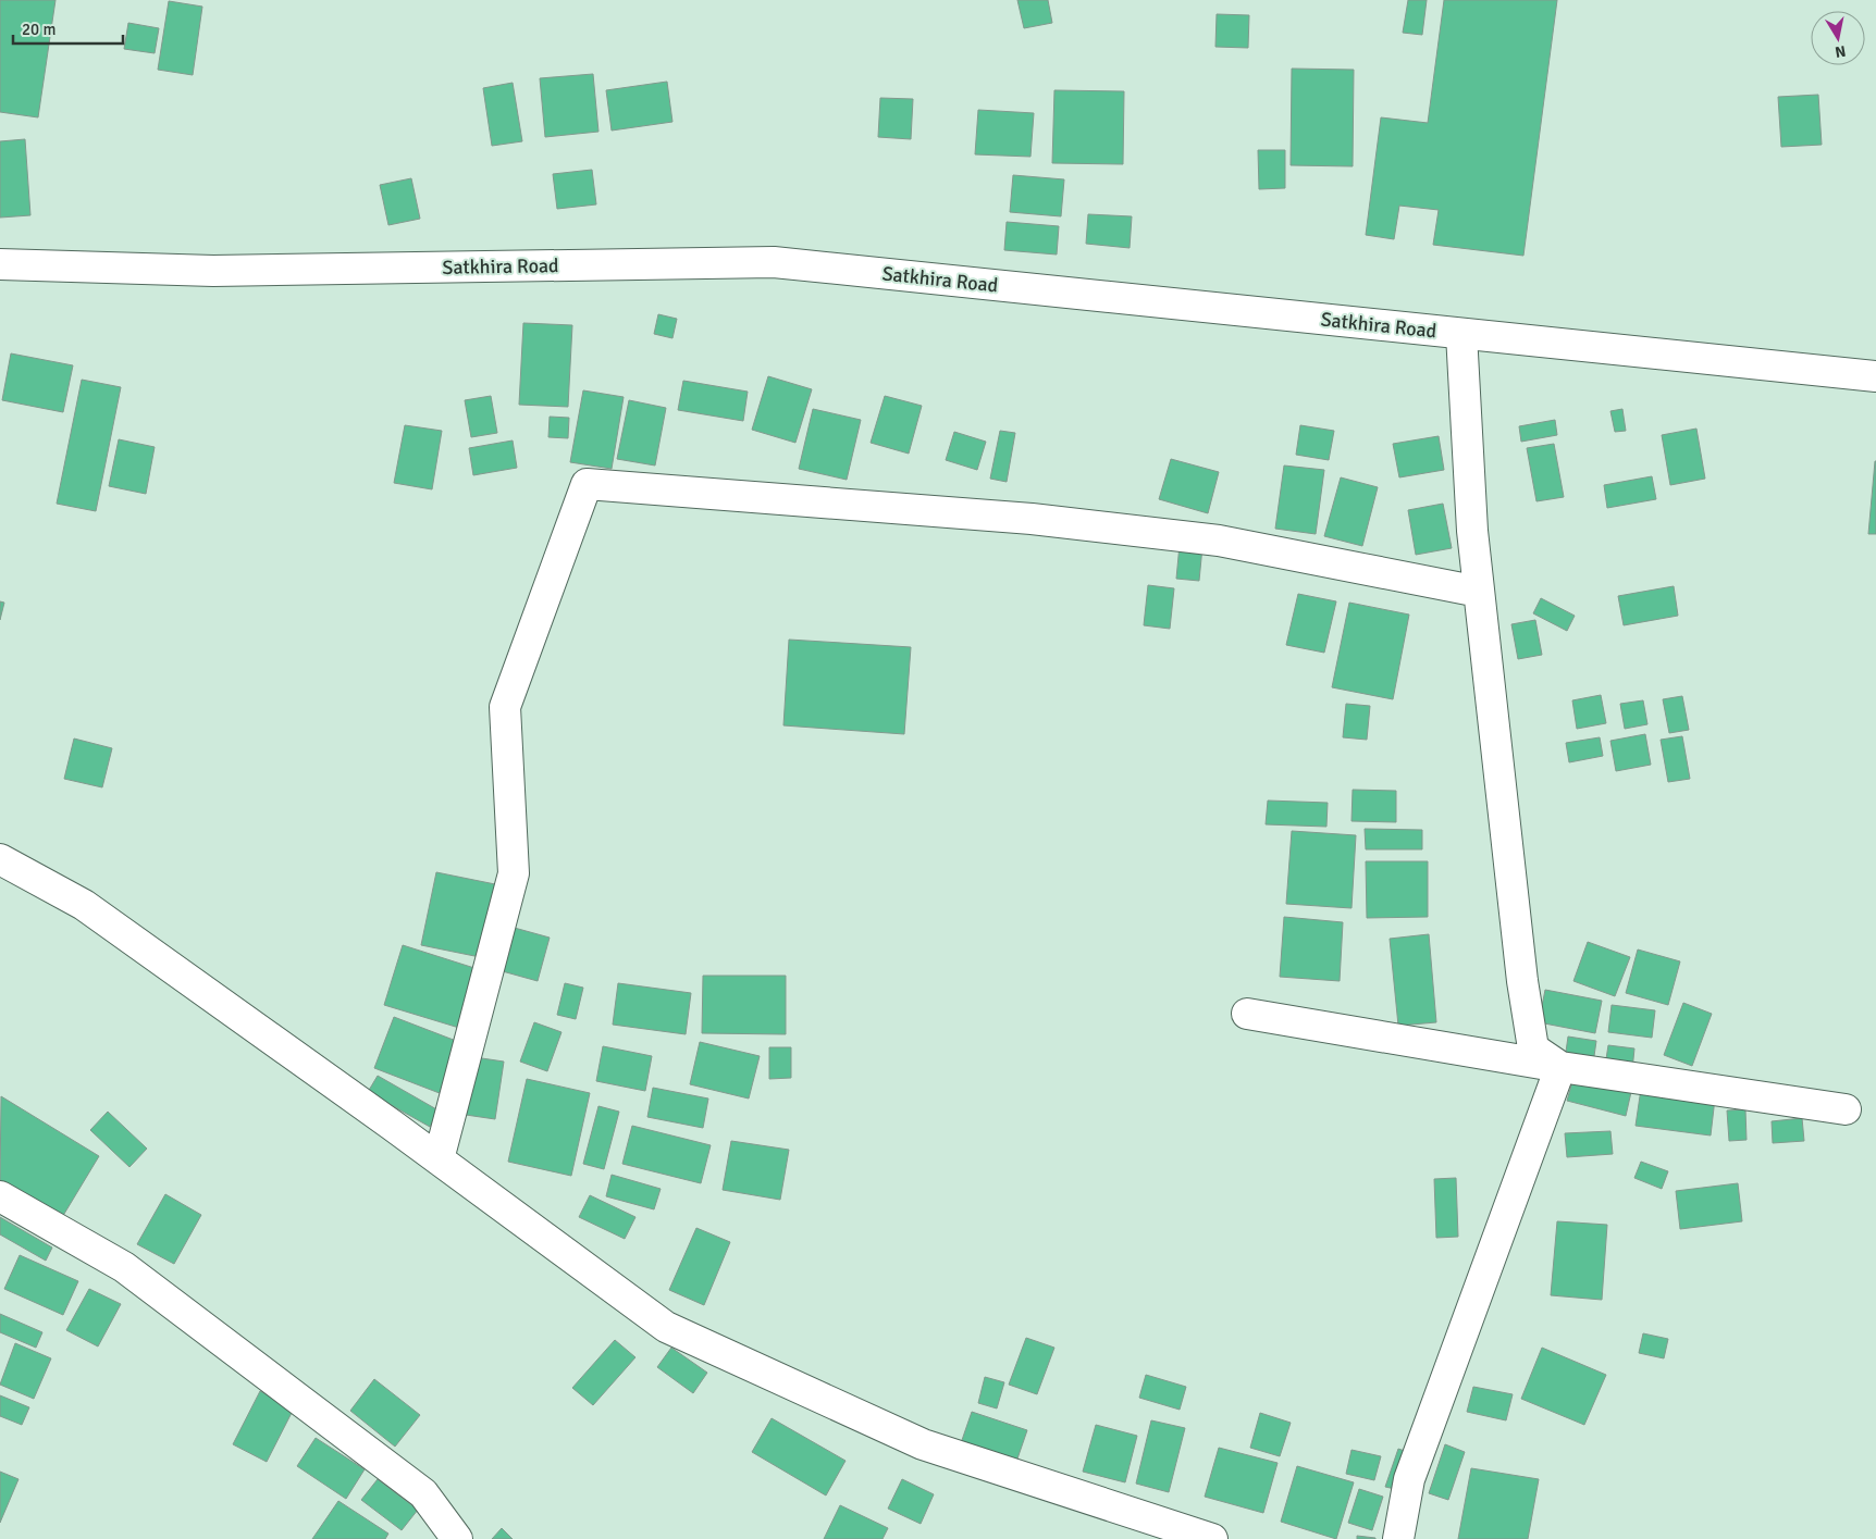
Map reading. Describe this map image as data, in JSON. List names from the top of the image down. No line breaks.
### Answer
{"streets":{"street":["Satkhira Road"]},"scale_bar":"20 m","north":"bottom"}
